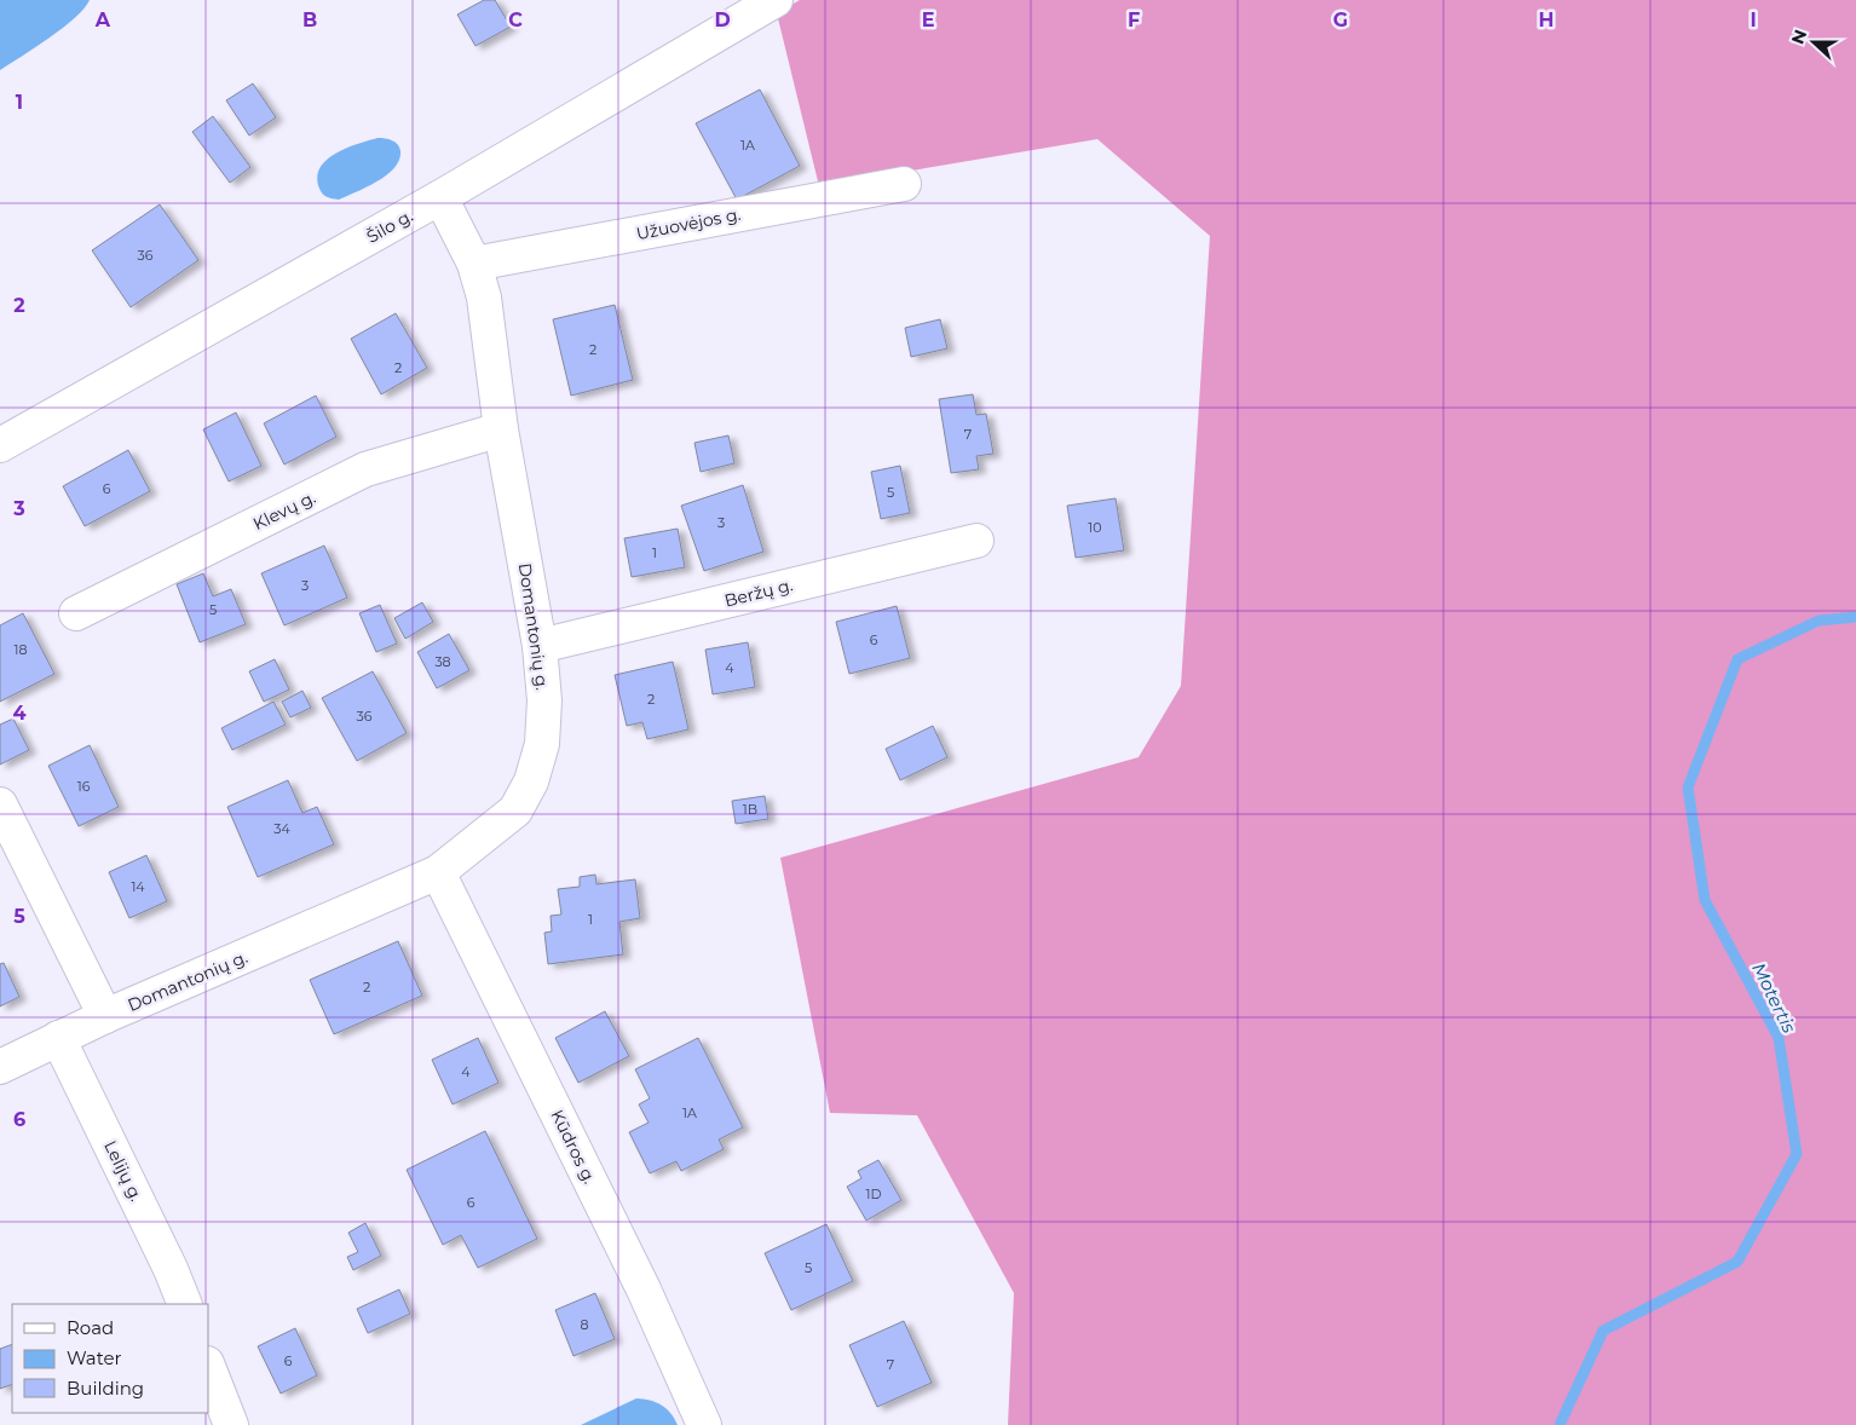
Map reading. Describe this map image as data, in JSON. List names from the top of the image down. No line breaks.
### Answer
{"streets":{"street":["Užuovėjos g.","Šilo g.","Klevų g.","Beržų g.","Domantonių g.","Kūdros g.","Lelijų g."]},"crossings":[["Užuovėjos g.","Domantonių g."],["Šilo g.","Domantonių g."],["Klevų g.","Domantonių g."],["Beržų g.","Domantonių g."],["Domantonių g.","Kūdros g."],["Domantonių g.","Lelijų g."]],"water":["Motertis"],"house_numbers":["1A","36","2","2","7","6","5","3","10","1","3","5","6","18","38","4","2","36","16","1B","34","14","1","2","4","1A","1D","6","5","8","6","7"],"legend":["Road","Water","Building"],"north":"left","grid":{"columns":["A","B","C","D","E","F","G","H","I"],"rows":["1","2","3","4","5","6"]}}
